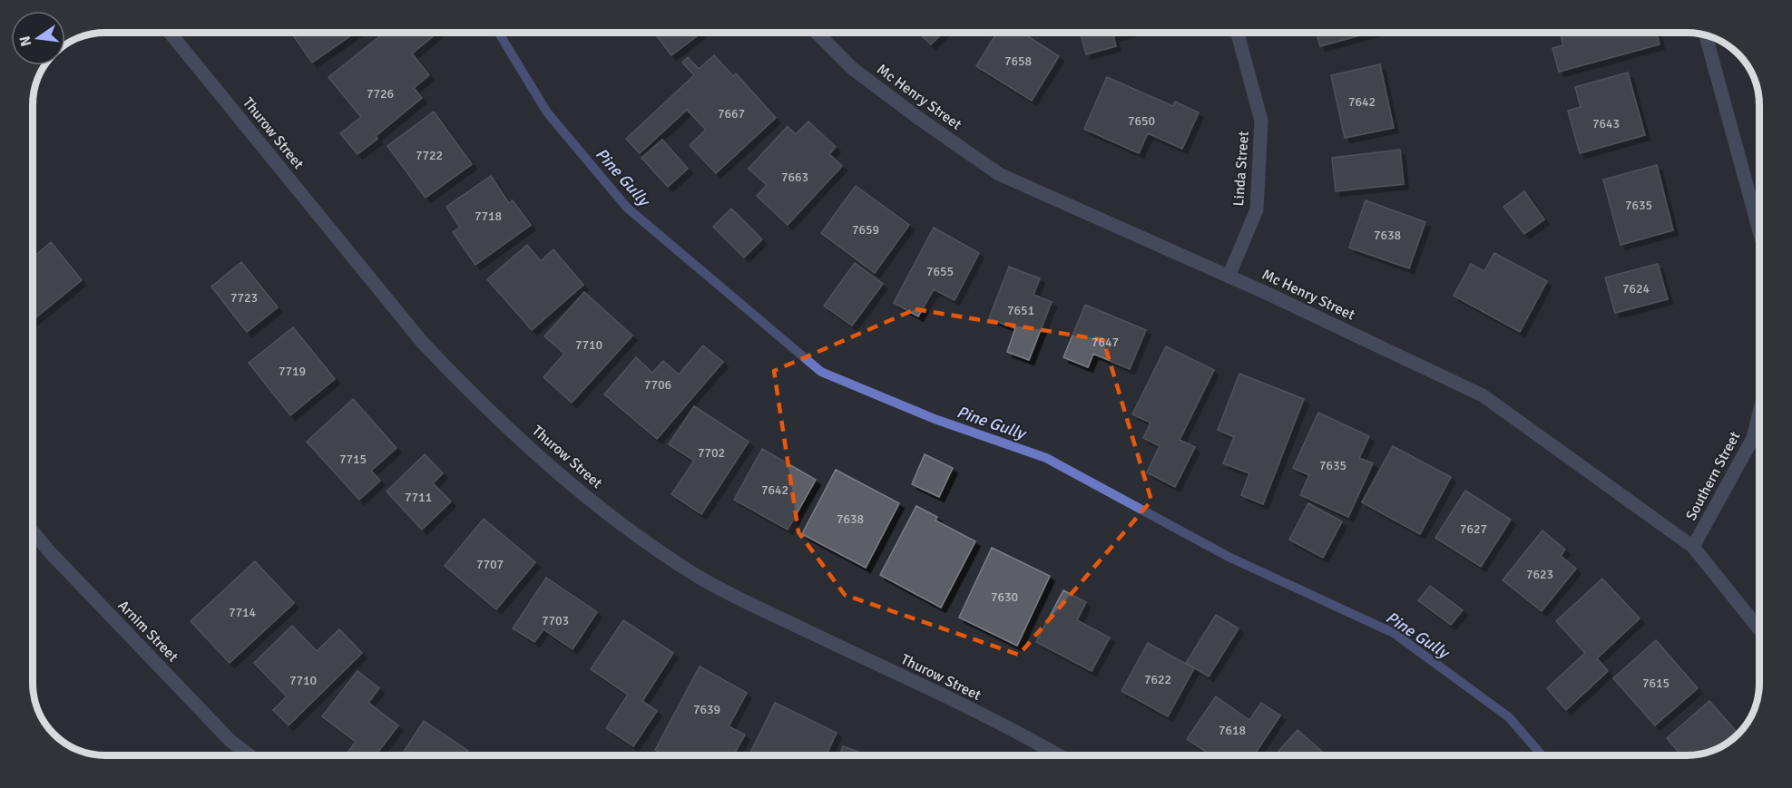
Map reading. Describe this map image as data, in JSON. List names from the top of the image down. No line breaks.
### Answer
{"streets":{"street":["Mc Henry Street","Thurow Street","Linda Street","Southern Street","Arnim Street"]},"crossings":[["Mc Henry Street","Linda Street"],["Mc Henry Street","Southern Street"]],"water":["Pine Gully"],"house_numbers":["7658","7726","7642","7667","7650","7643","7722","7663","7635","7718","7659","7638","7655","7624","7723","7651","7647","7710","7719","7706","7702","7715","7635","7642","7711","7638","7627","7707","7623","7630","7714","7703","7622","7710","7615","7639","7618"],"north":"left"}
